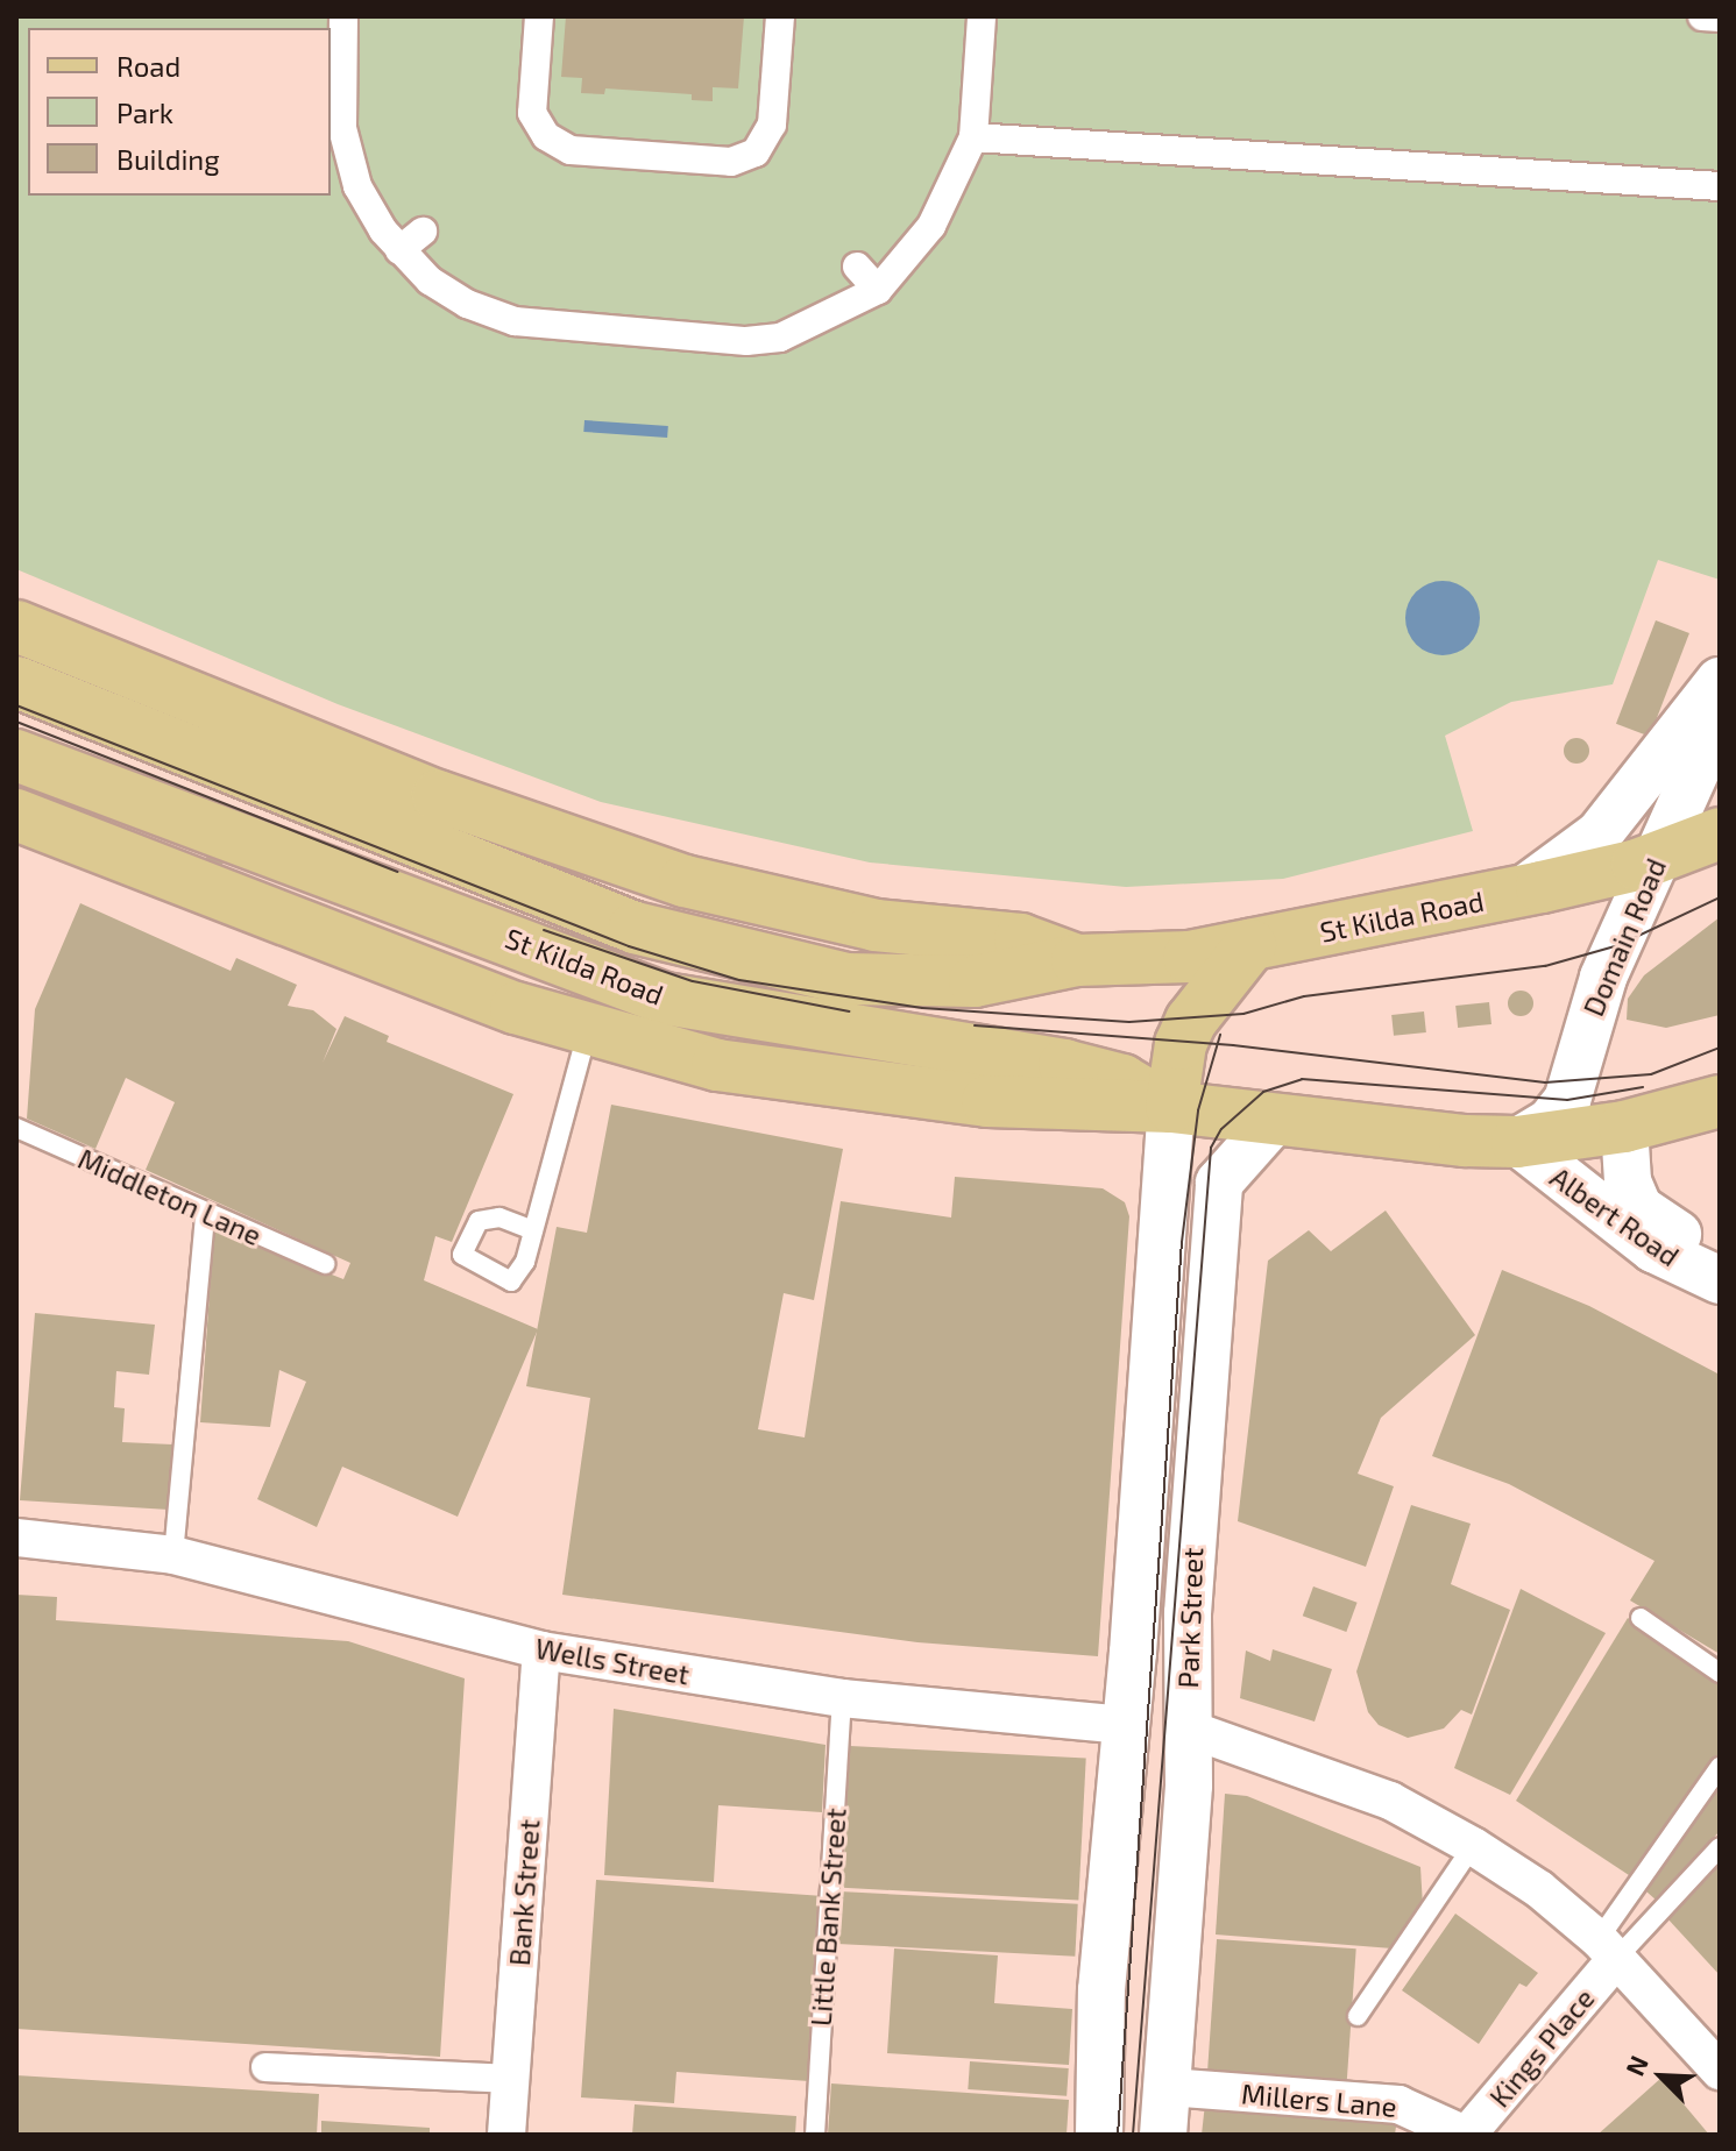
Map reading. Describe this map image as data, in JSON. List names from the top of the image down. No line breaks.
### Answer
{"streets":{"main road":["St Kilda Road"],"street":["Domain Road","Albert Road","Park Street","Wells Street","Bank Street","Kings Place","Millers Lane"],"lane":["Middleton Lane","Little Bank Street"]},"crossings":[["St Kilda Road","Domain Road"],["St Kilda Road","Albert Road"],["St Kilda Road","Park Street"],["Domain Road","Albert Road"],["Park Street","Wells Street"],["Park Street","Millers Lane"],["Wells Street","Bank Street"],["Wells Street","Little Bank Street"],["Kings Place","Millers Lane"]],"legend":["Road","Park","Building"],"north":"top left"}
